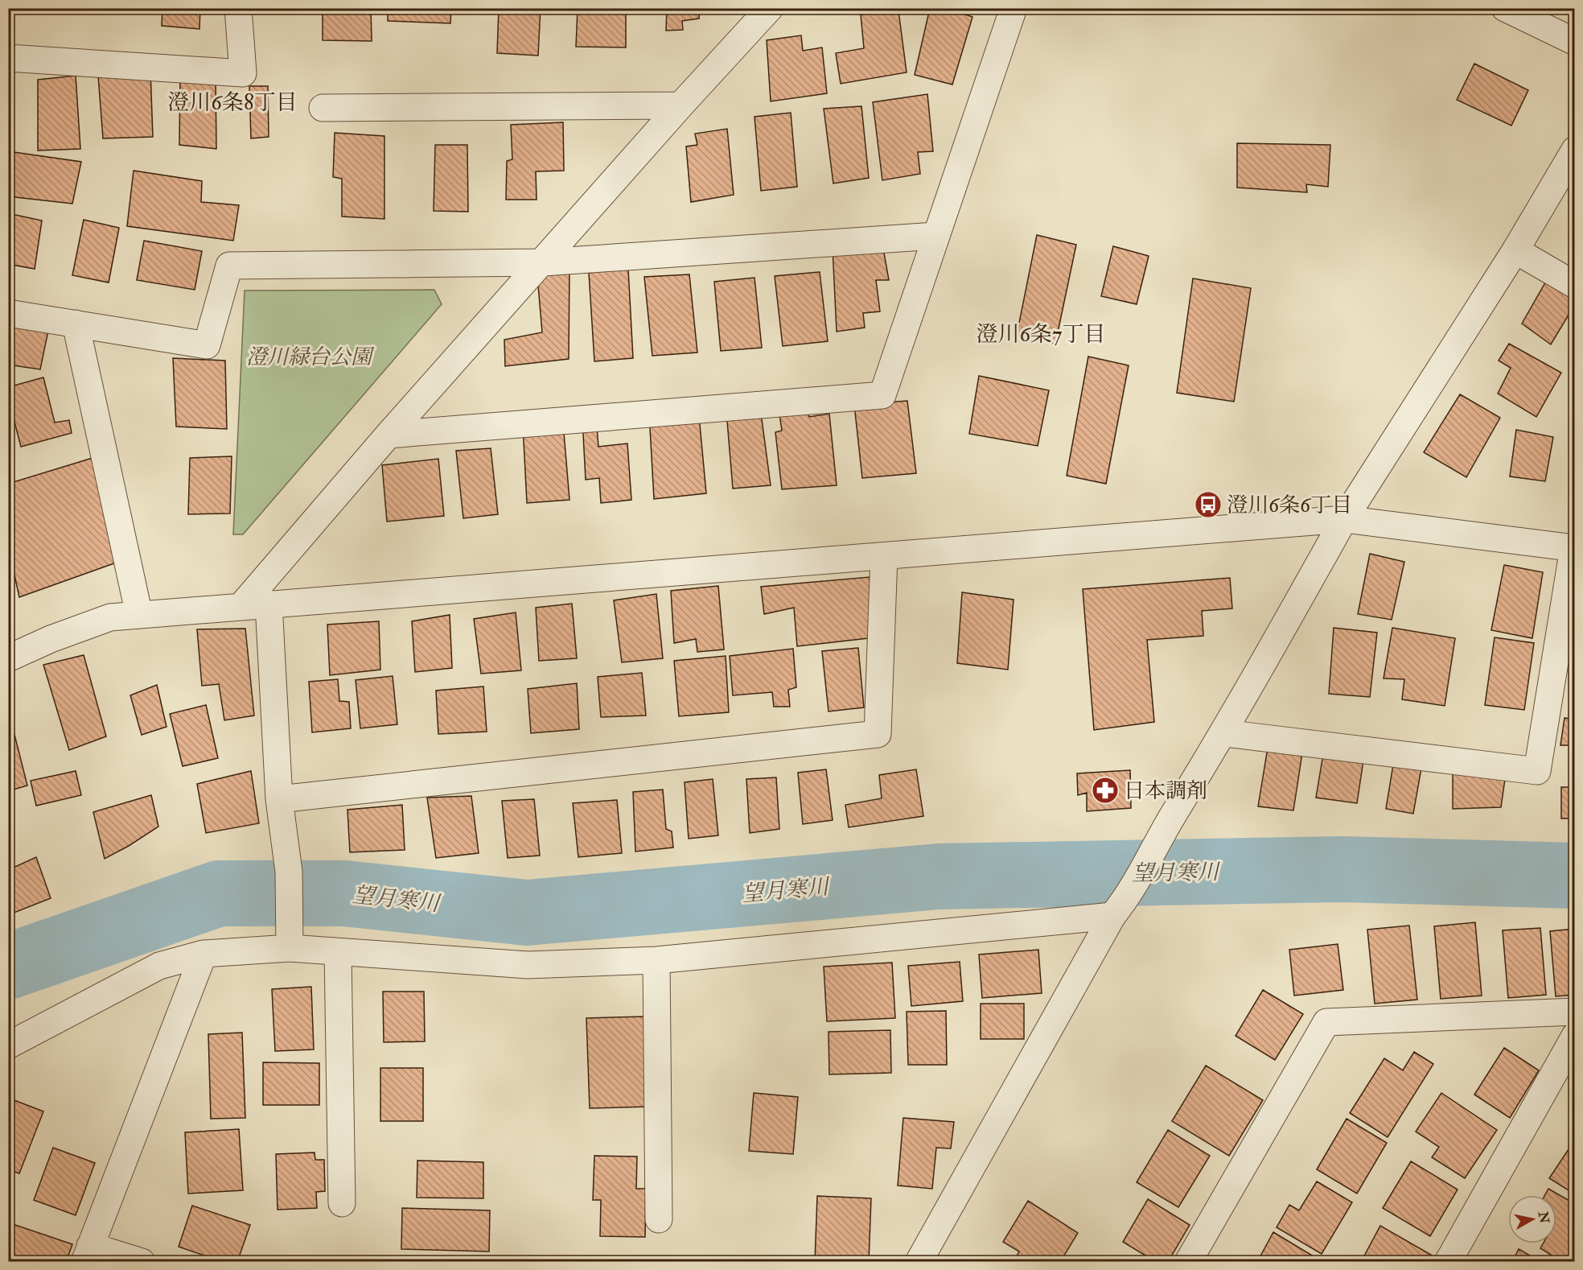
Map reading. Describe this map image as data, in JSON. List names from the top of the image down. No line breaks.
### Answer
{"districts":["澄川6条8丁目","澄川6条7丁目"],"water":["望月寒川"],"parks":["澄川緑台公園"],"places":{"bus stop":["澄川6条6丁目"],"pharmacy":["日本調剤"]},"north":"right"}
